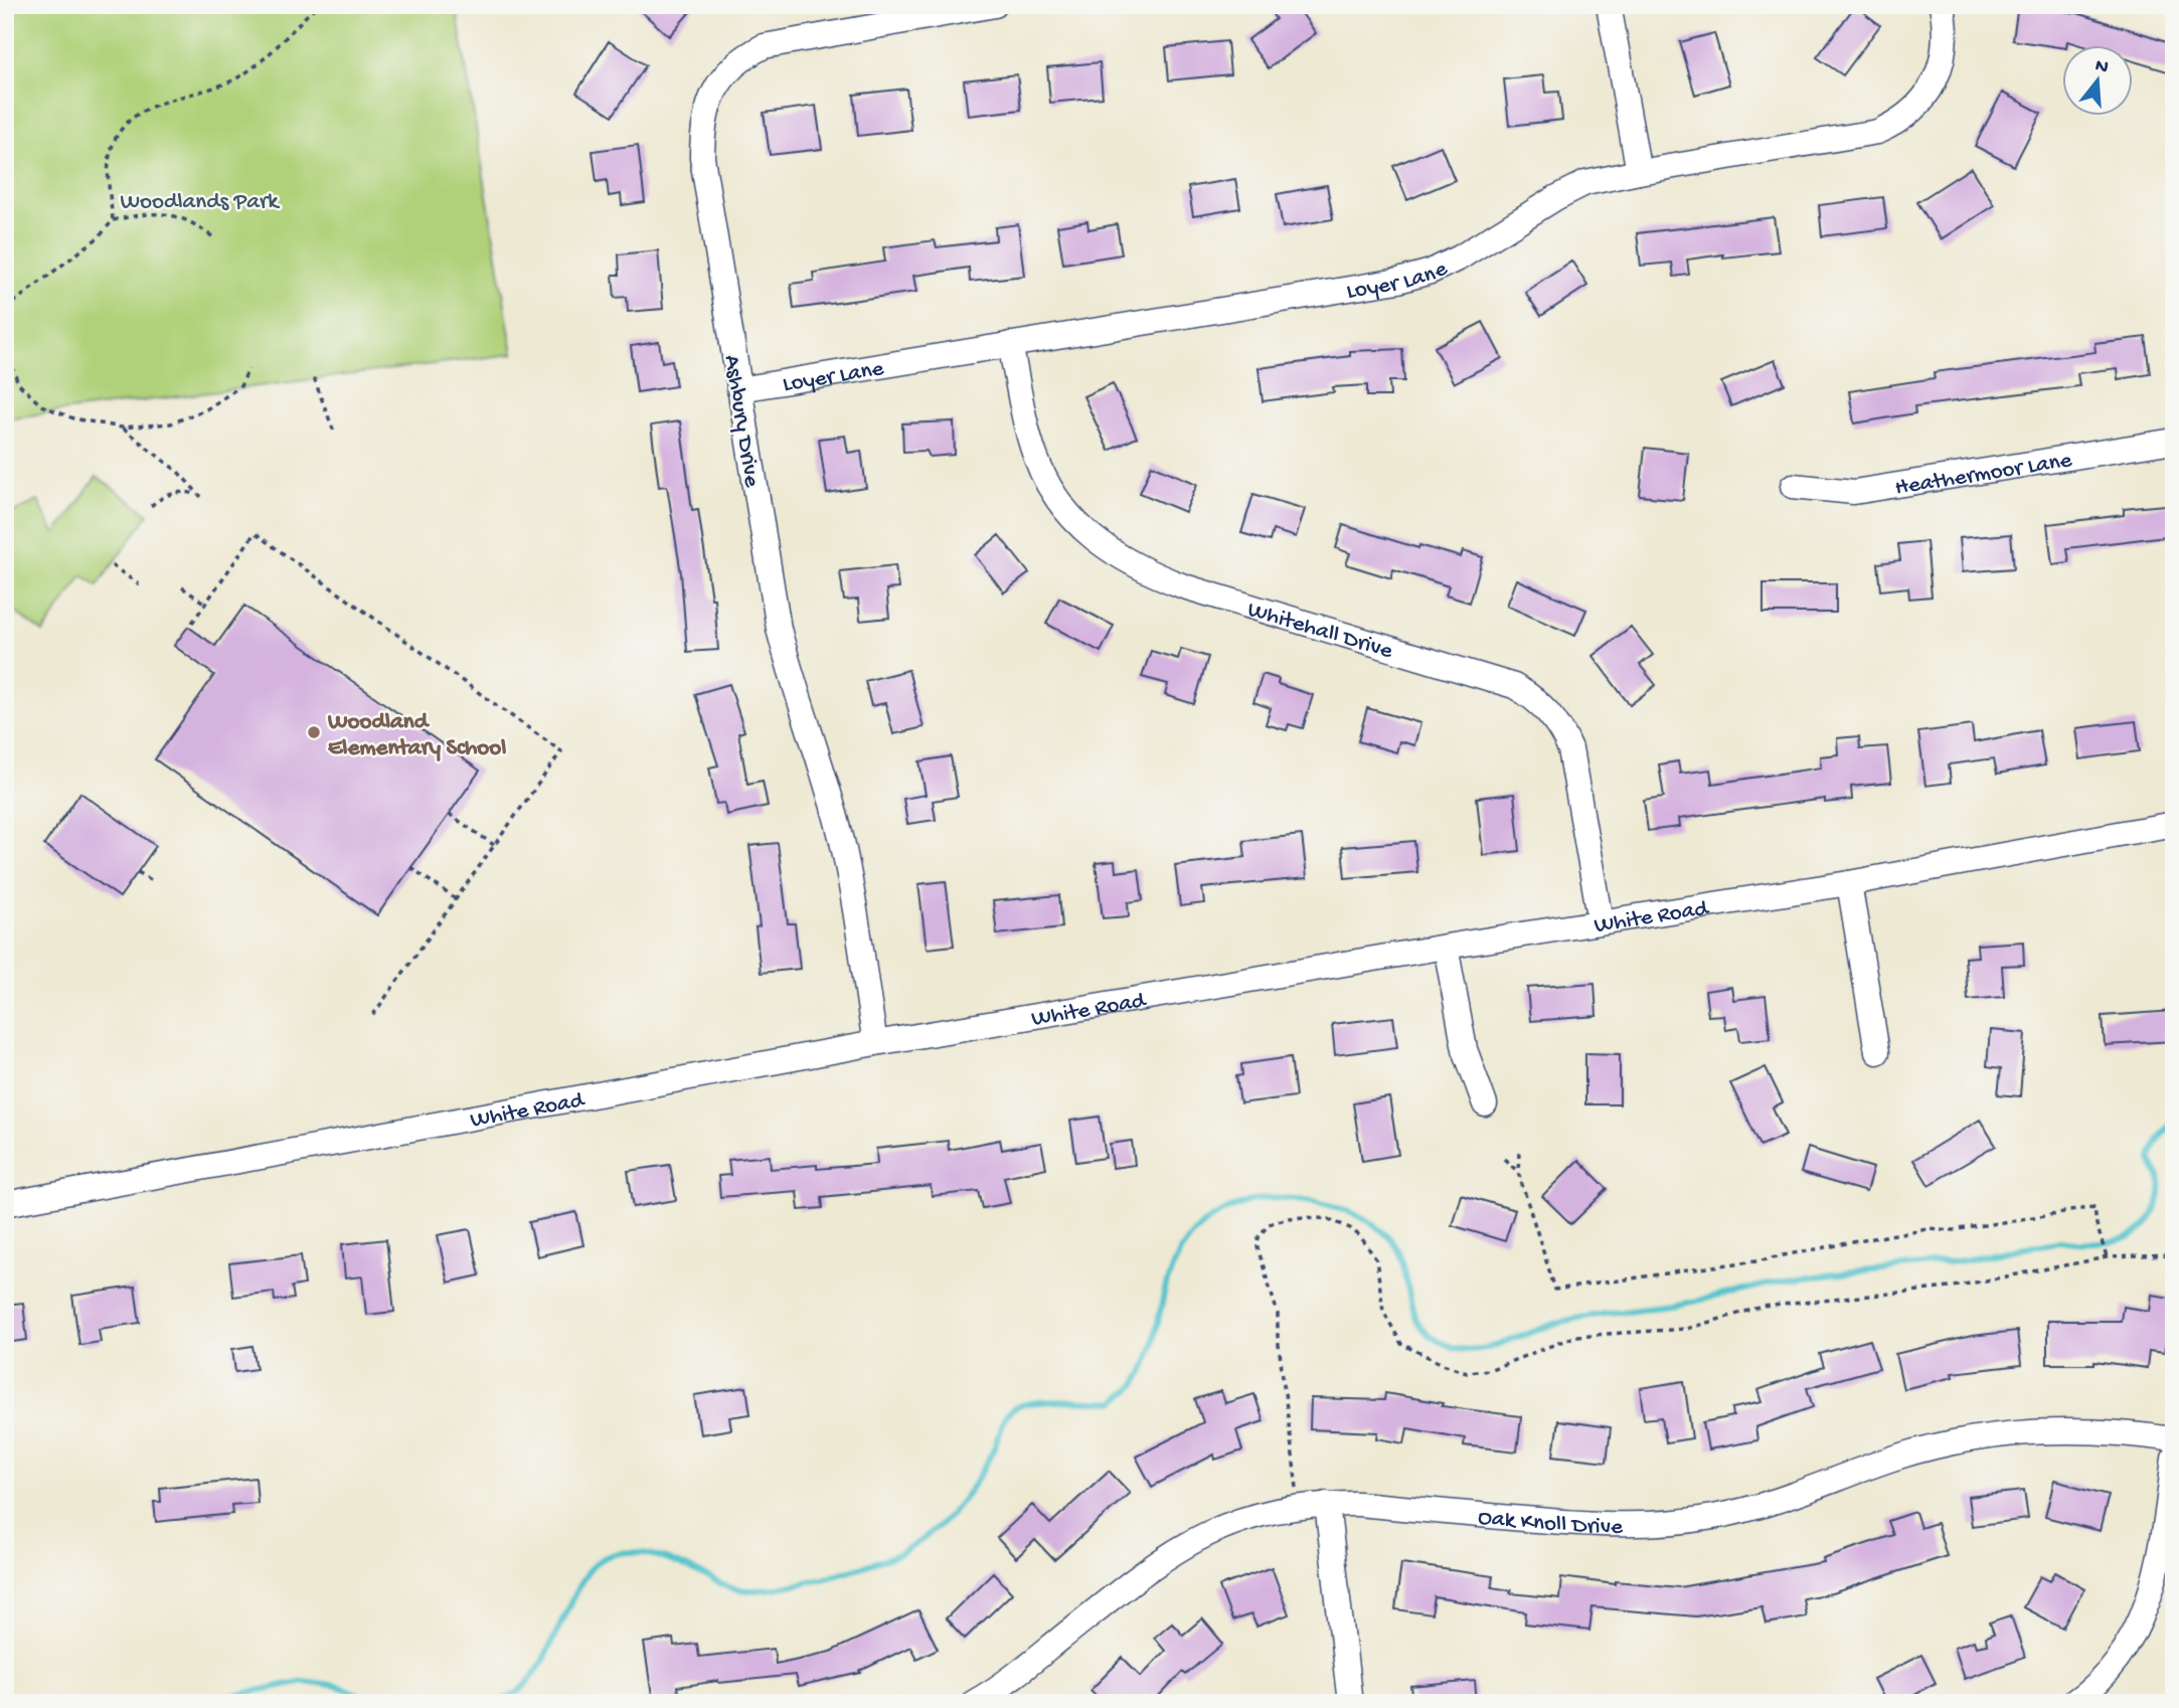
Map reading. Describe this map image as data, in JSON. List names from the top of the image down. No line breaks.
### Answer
{"streets":{"street":["Loyer Lane","Ashbury Drive","Heathermoor Lane","Whitehall Drive","White Road","Oak Knoll Drive"]},"crossings":[["Loyer Lane","Ashbury Drive"],["Loyer Lane","Whitehall Drive"],["Ashbury Drive","White Road"],["Whitehall Drive","White Road"]],"parks":["Woodlands Park"],"places":["Woodland Elementary School"],"north":"top"}
